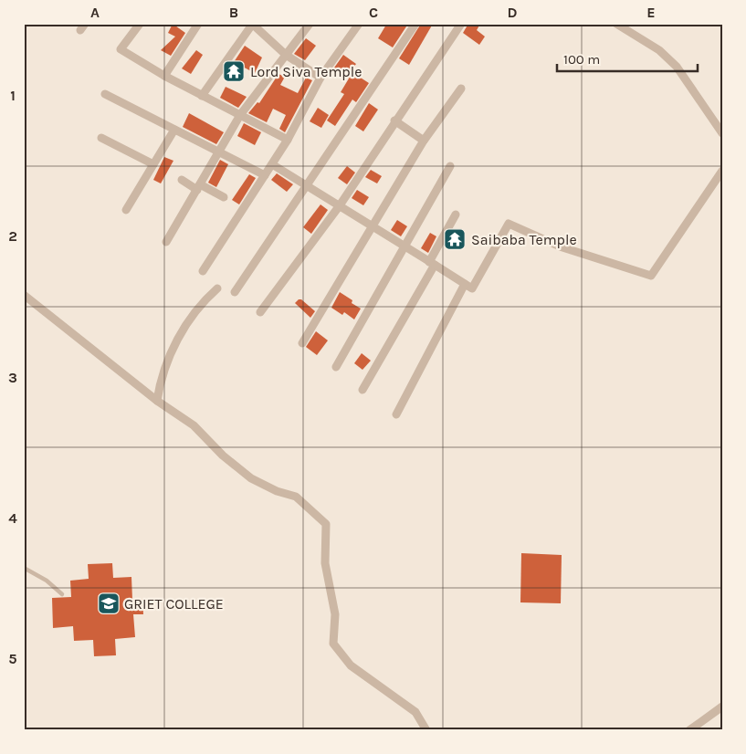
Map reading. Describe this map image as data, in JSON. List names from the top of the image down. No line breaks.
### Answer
{"places":{"temple":["Lord Siva Temple","Saibaba Temple"],"school or university":["GRIET COLLEGE"]},"scale_bar":"100 m","grid":{"columns":["A","B","C","D","E"],"rows":["1","2","3","4","5"]}}
